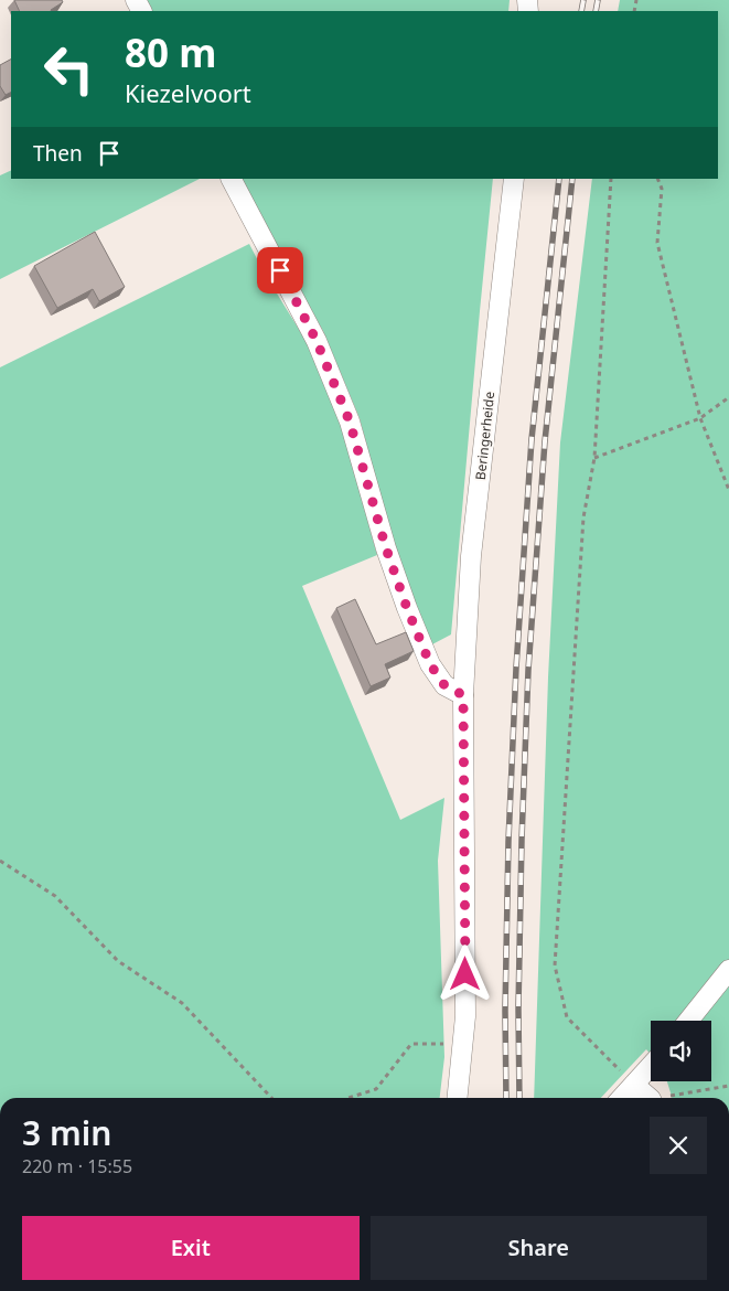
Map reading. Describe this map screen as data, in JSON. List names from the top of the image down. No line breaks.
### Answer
{"streets":{"street":["Beringerheide"]},"page":{"turn":["80 m","Kiezelvoort"],"then":"Then","heading":["3 min","220 m · 15:55"],"buttons":["Exit","Share"]}}
